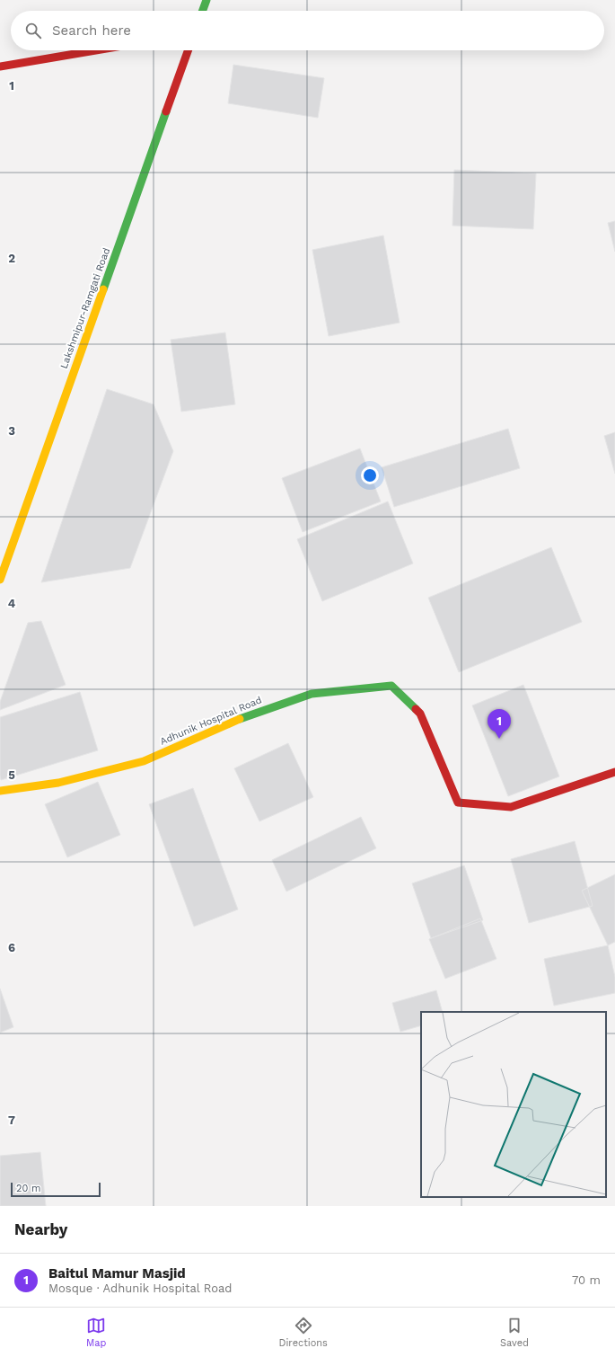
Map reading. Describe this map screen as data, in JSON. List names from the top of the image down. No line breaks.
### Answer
{"streets":{"street":["Lakshmipur-Ramgati Road","Adhunik Hospital Road"]},"scale_bar":"20 m","page":{"search":"Search here","pins":"1","scale":"20 m","heading":"Nearby","list":[{"mark":"1","name":"Baitul Mamur Masjid","note":"Mosque · Adhunik Hospital Road","value":"70 m"}],"nav":["Map","Directions","Saved"]},"grid":{"rows":["1","2","3","4","5","6","7"]}}
